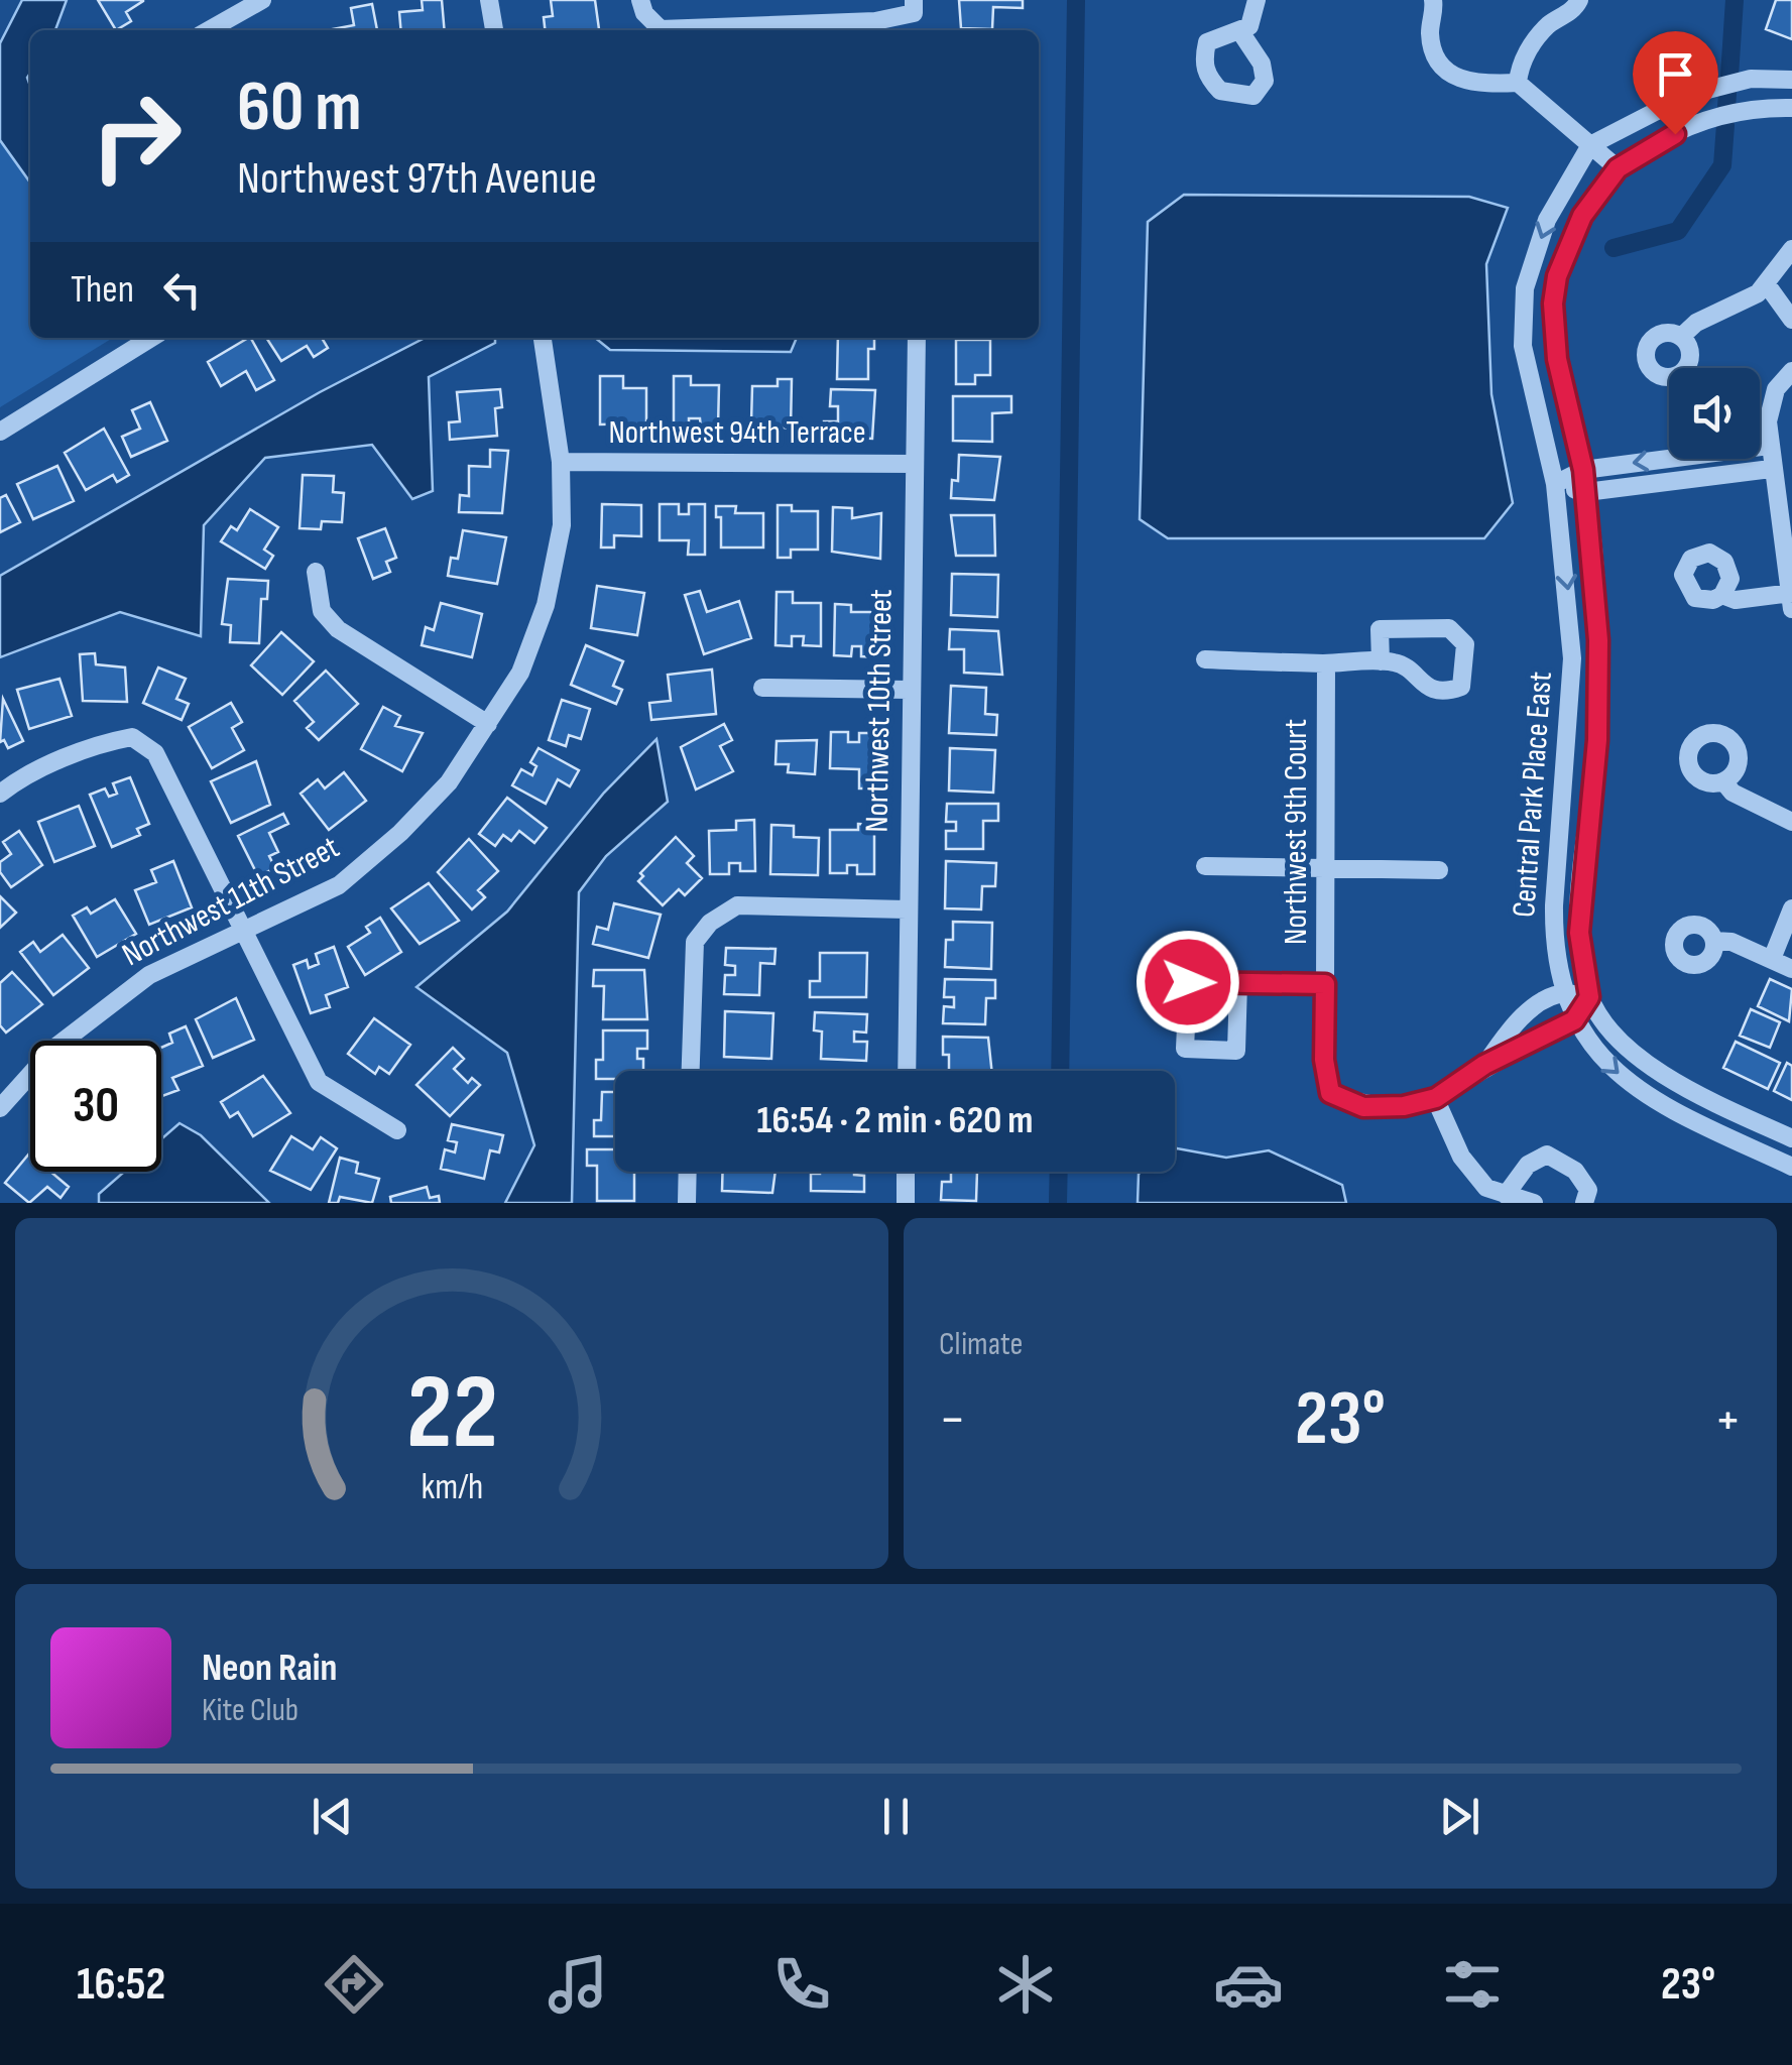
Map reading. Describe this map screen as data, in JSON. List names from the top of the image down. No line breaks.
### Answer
{"streets":{"street":["Northwest 94th Terrace","Northwest 10th Street","Central Park Place East","Northwest 9th Court","Northwest 11th Street"]},"crossings":[["Northwest 94th Terrace","Northwest 10th Street"],["Northwest 94th Terrace","Northwest 11th Street"]],"page":{"turn":["60 m","Northwest 97th Avenue"],"then":"Then","limit":"30","trip":"16:54 · 2 min · 620 m","tile":"Climate","heat":["−","23°","+"],"song":["Neon Rain","Kite Club"],"tabs":["16:52","23°"],"gauge":["22","km/h"]}}
